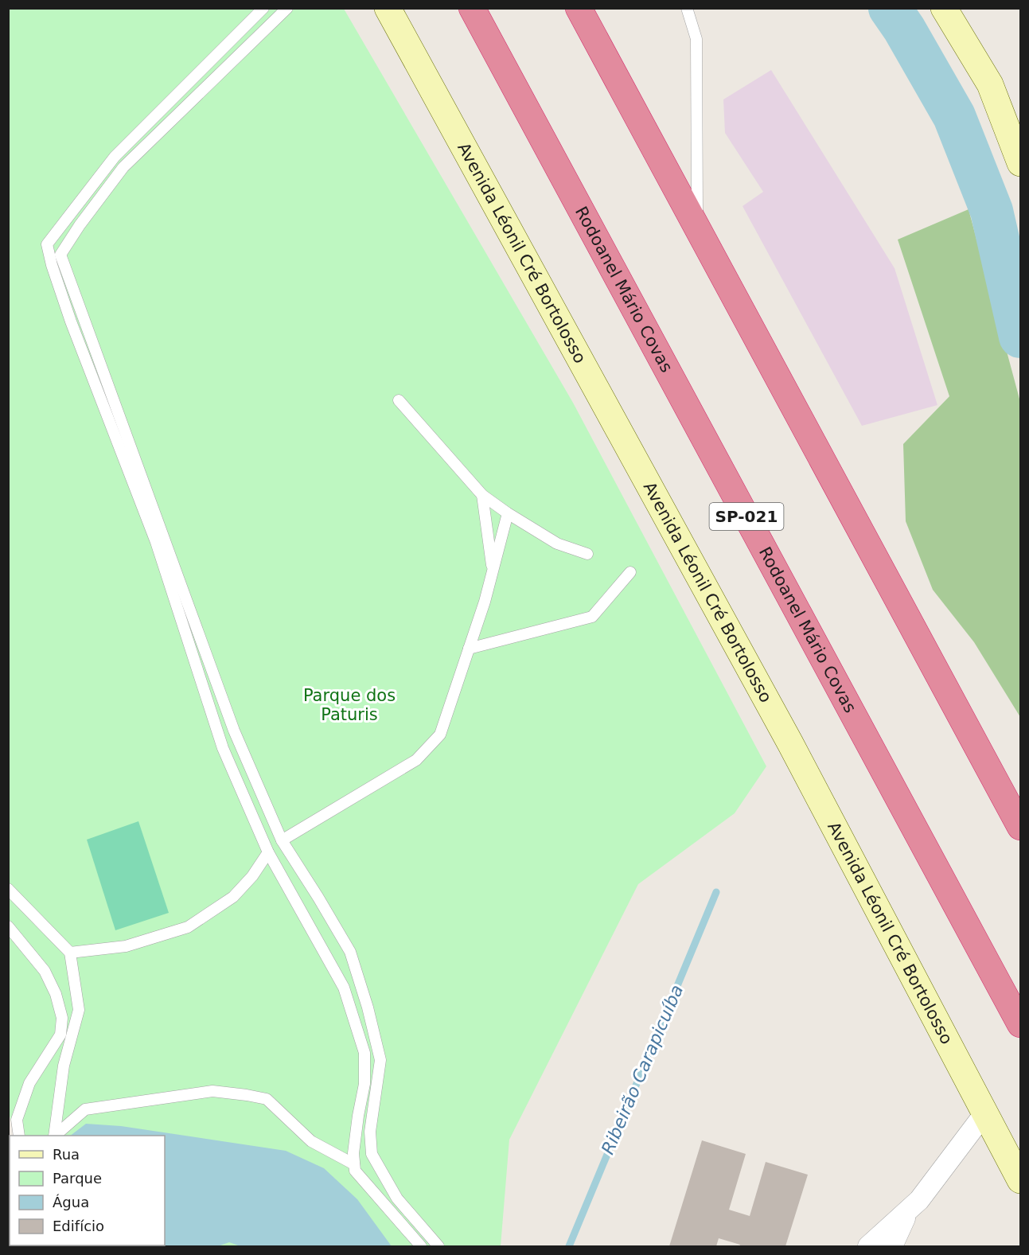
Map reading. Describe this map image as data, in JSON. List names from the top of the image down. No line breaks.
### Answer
{"streets":{"highway":["Rodoanel Mário Covas","SP-021"],"main road":["Avenida Léonil Cré Bortolosso"]},"water":["Ribeirão Carapicuíba"],"parks":["Parque dos Paturis"],"legend":["Rua","Parque","Água","Edifício"]}
